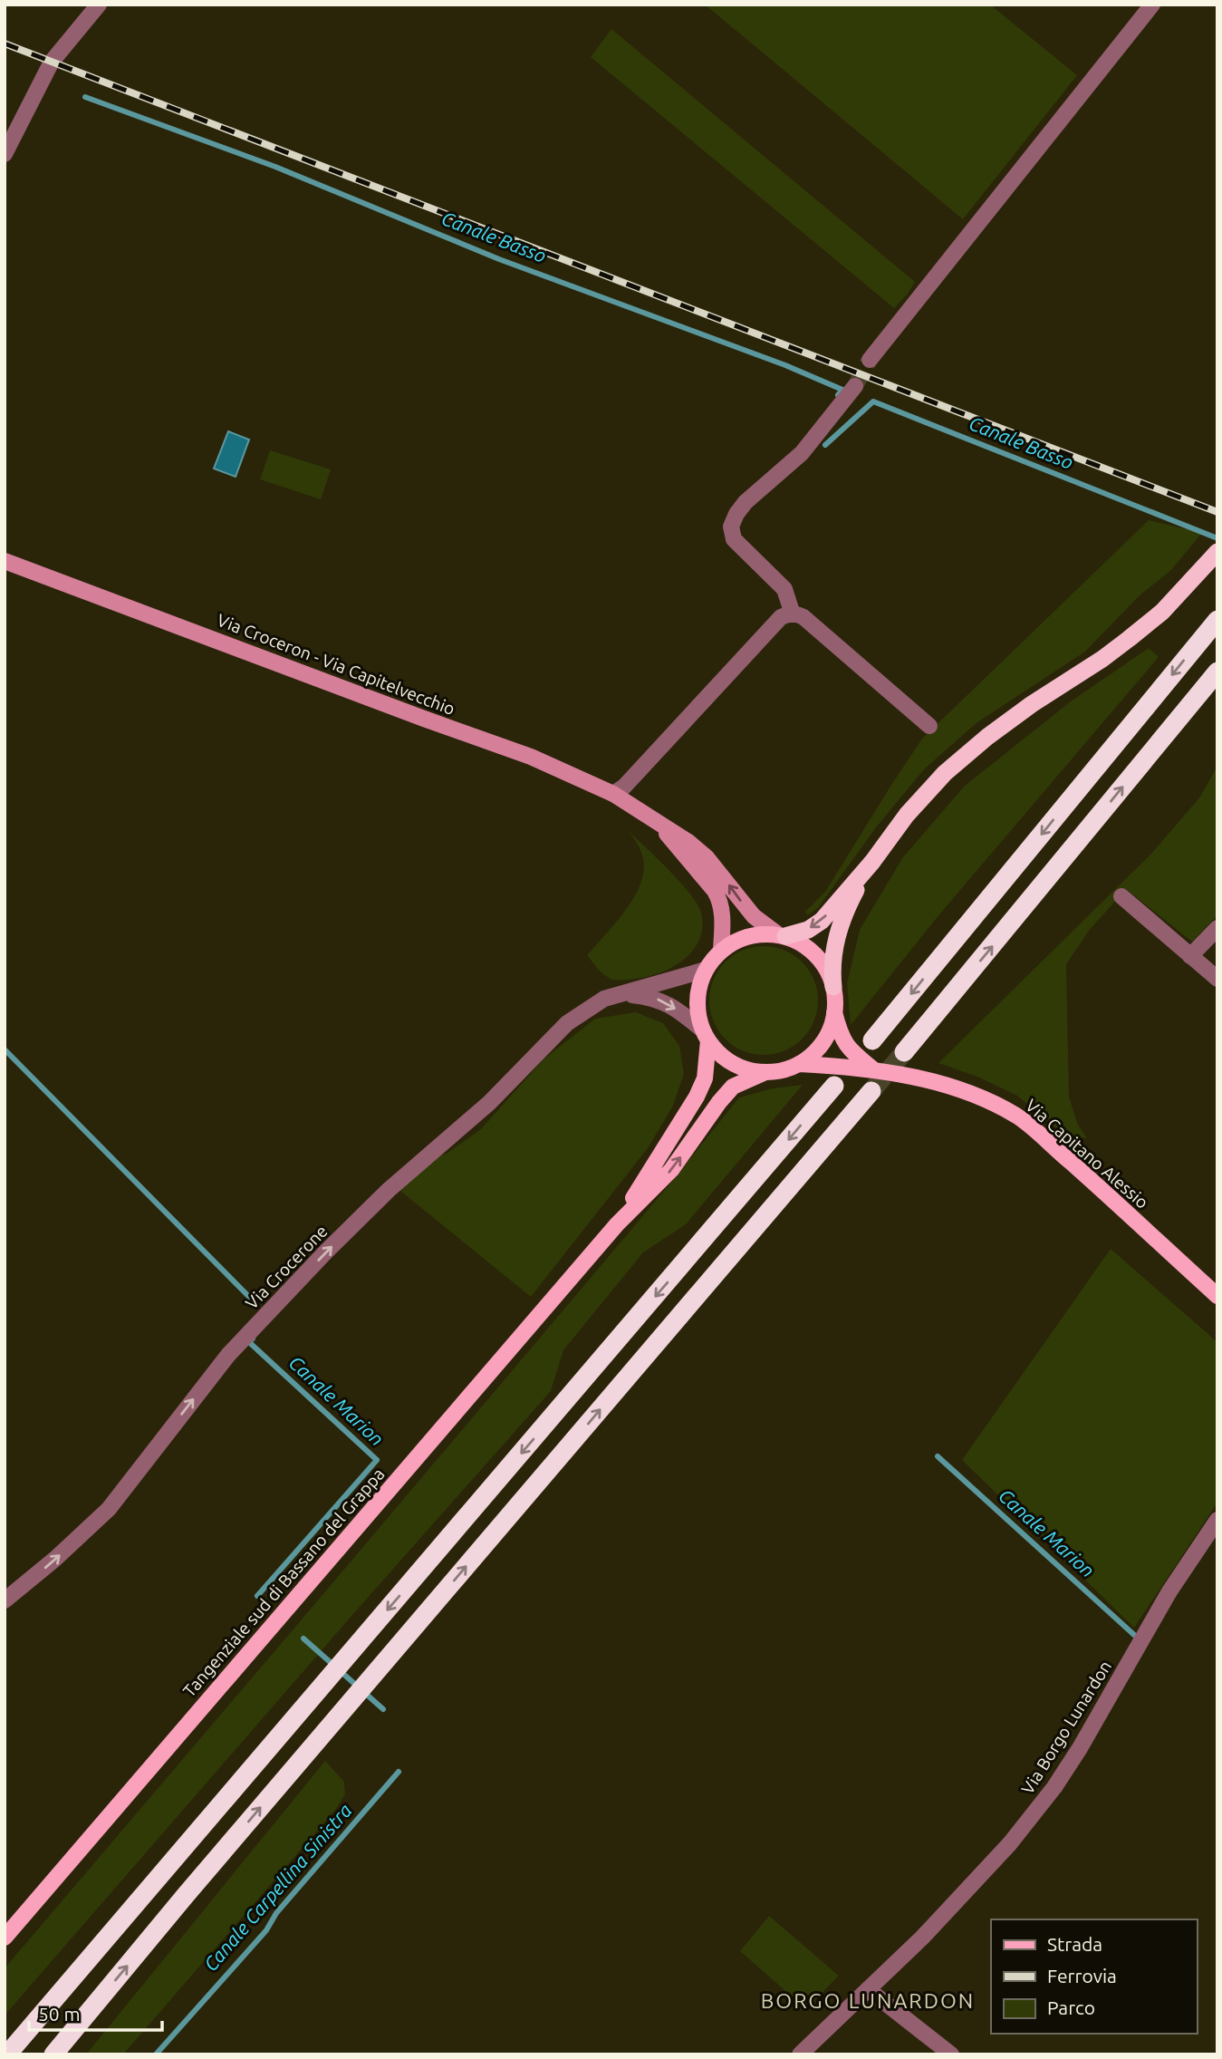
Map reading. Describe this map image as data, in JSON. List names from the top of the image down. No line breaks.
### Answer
{"streets":{"highway":["Tangenziale sud di Bassano del Grappa"],"main road":["Via Croceron - Via Capitelvecchio","Via Capitano Alessio"],"street":["Via Crocerone","Via Borgo Lunardon"]},"crossings":[["Via Capitano Alessio","Via Crocerone"],["Via Capitano Alessio","Tangenziale sud di Bassano del Grappa"],["Via Crocerone","Tangenziale sud di Bassano del Grappa"]],"one_way":["Via Crocerone"],"districts":["BORGO LUNARDON"],"water":["Canale Basso","Canale Marion","Canale Carpellina Sinistra"],"legend":["Strada","Ferrovia","Parco"],"scale_bar":"50 m"}
